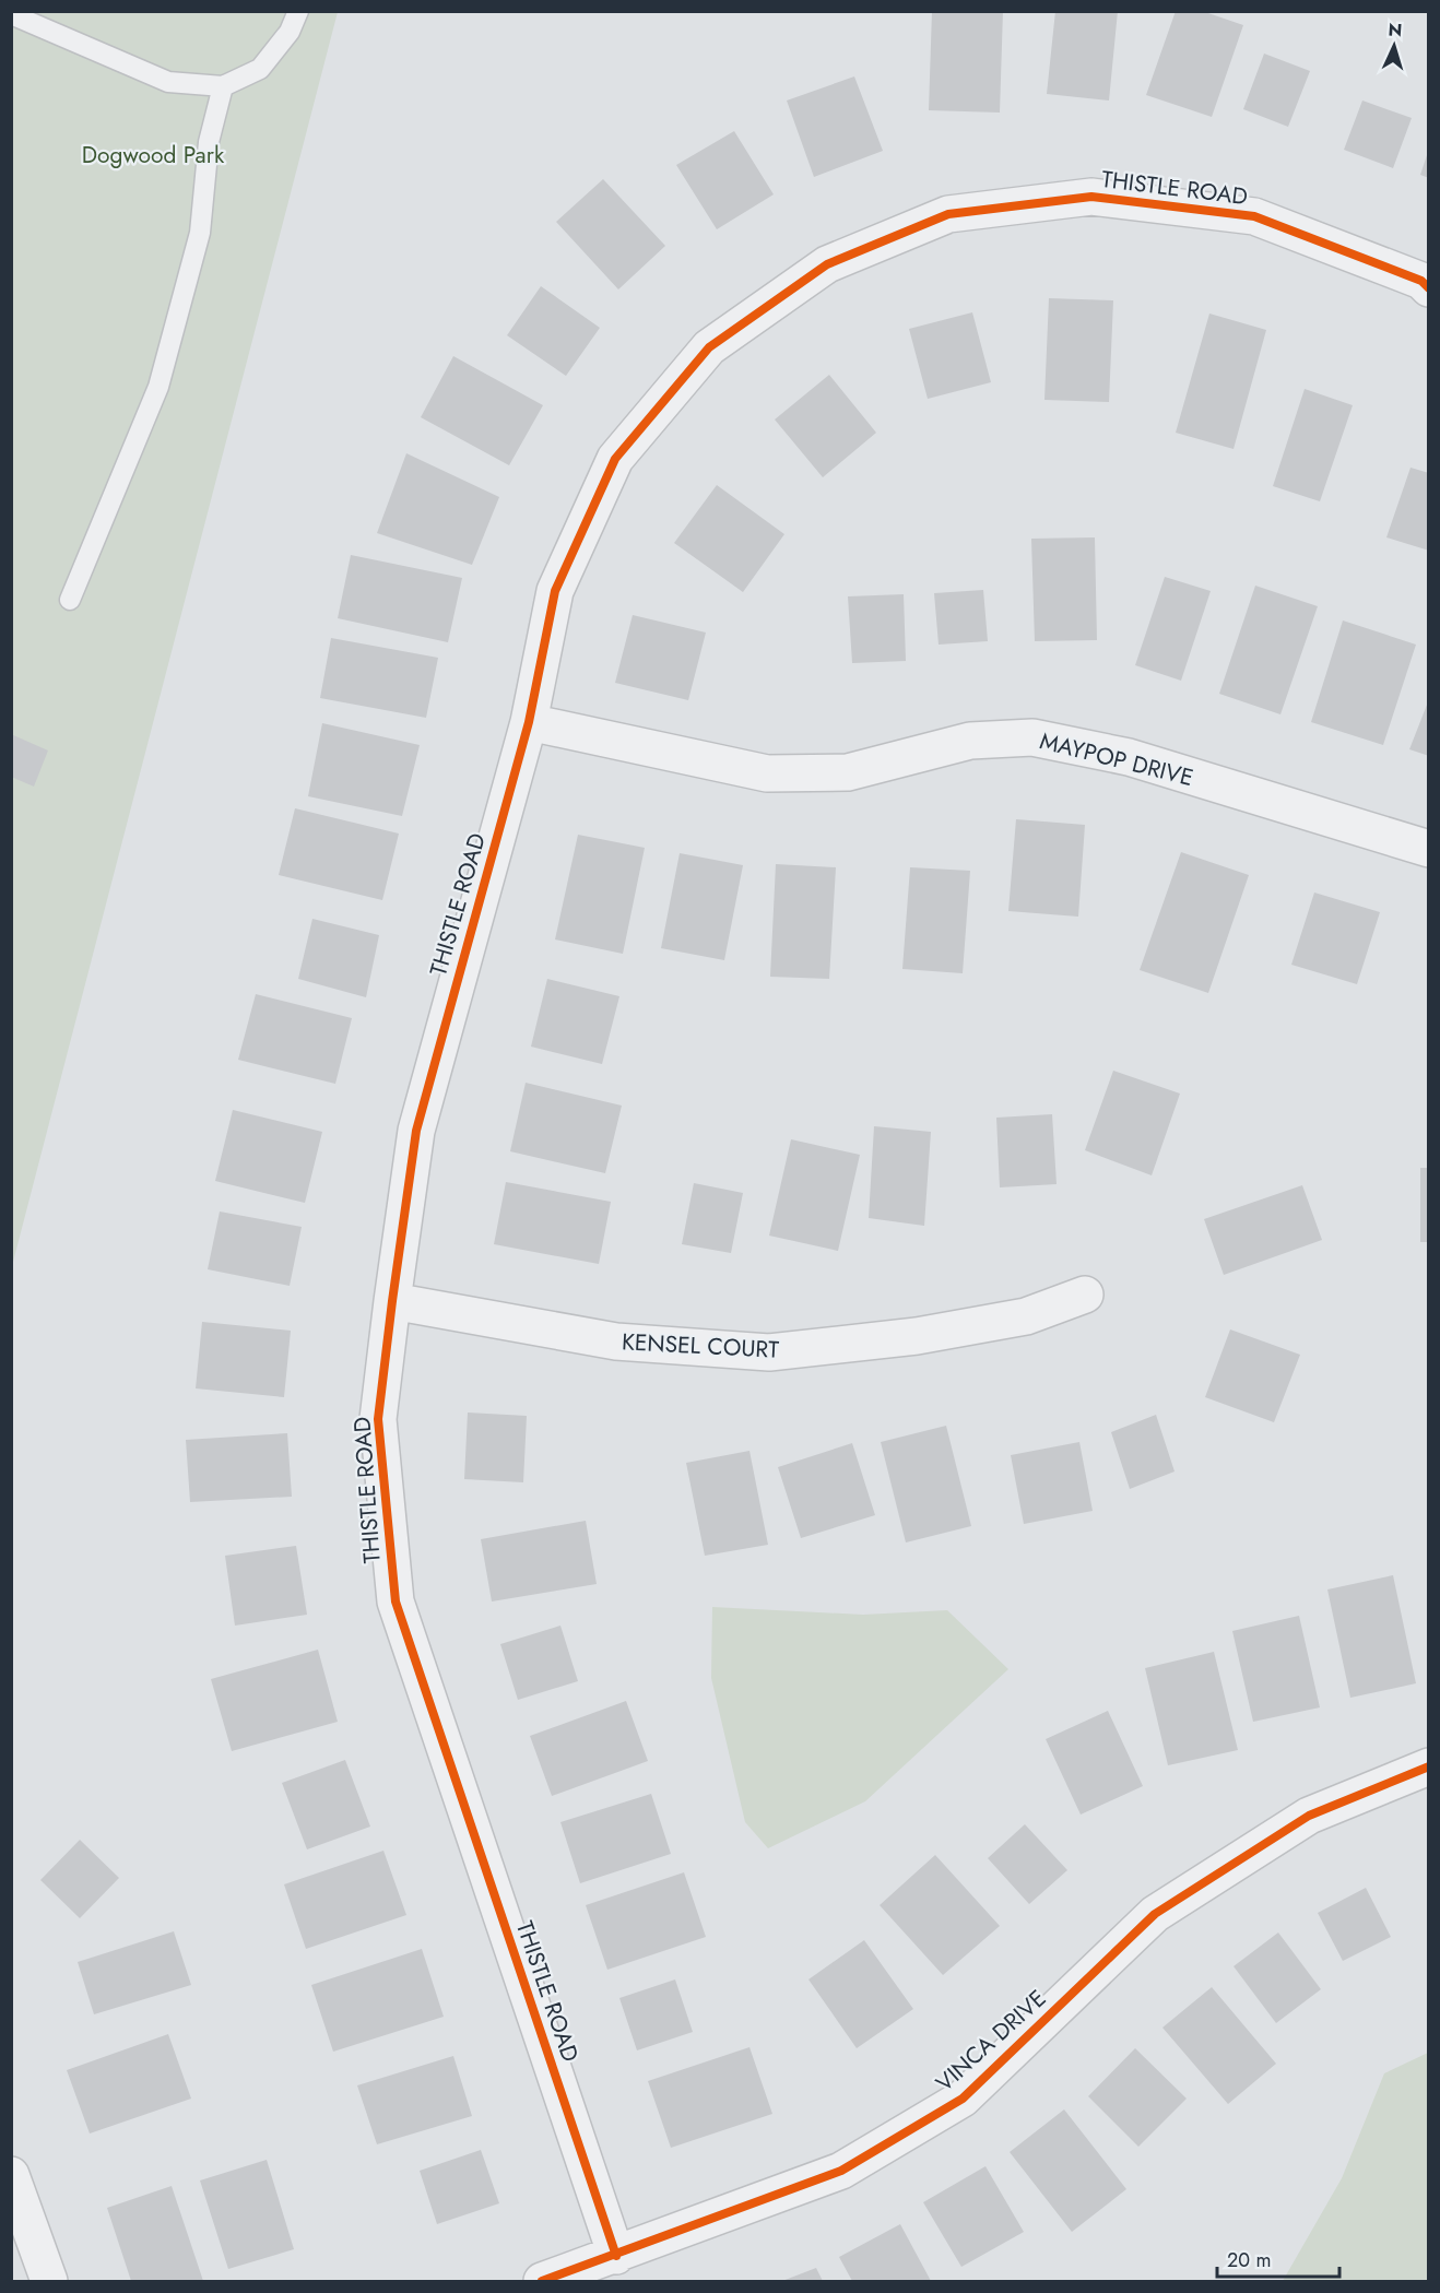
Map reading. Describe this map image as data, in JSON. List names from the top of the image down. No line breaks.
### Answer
{"streets":{"street":["THISTLE ROAD","MAYPOP DRIVE","KENSEL COURT","VINCA DRIVE"]},"crossings":[["THISTLE ROAD","MAYPOP DRIVE"],["THISTLE ROAD","KENSEL COURT"],["THISTLE ROAD","VINCA DRIVE"]],"parks":["Dogwood Park"],"scale_bar":"20 m","north":"top"}
